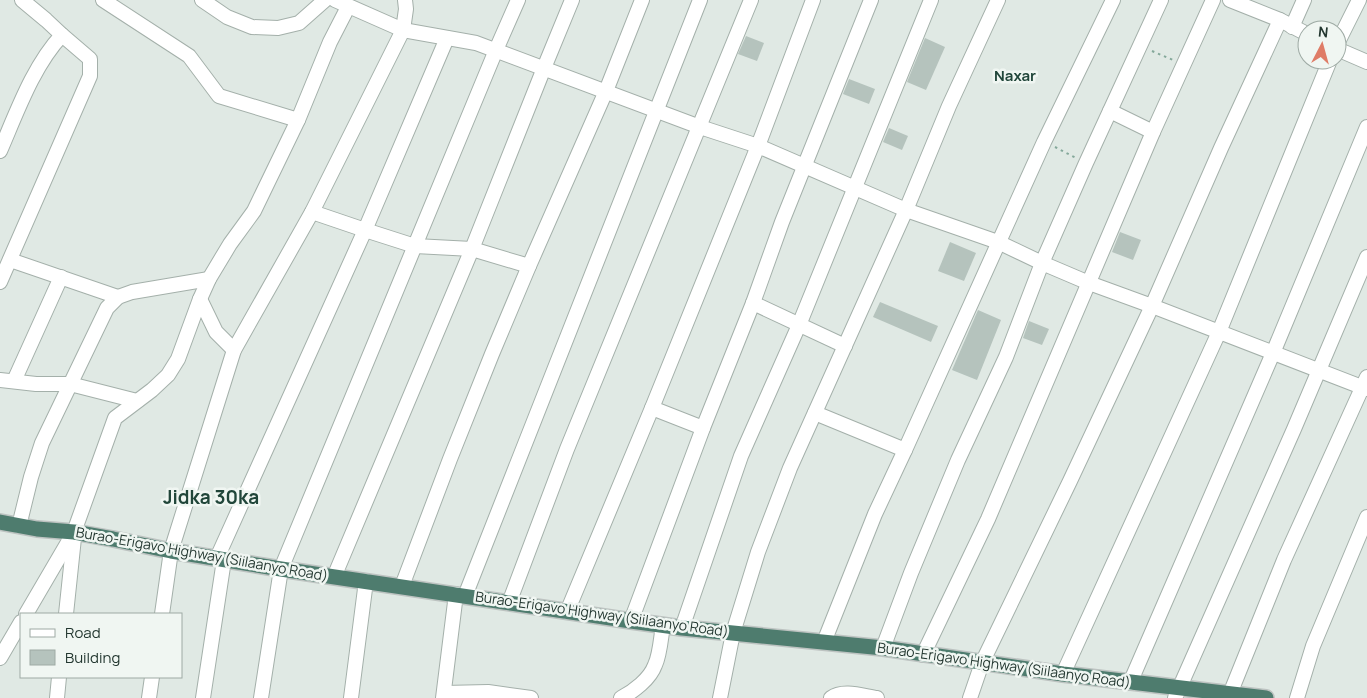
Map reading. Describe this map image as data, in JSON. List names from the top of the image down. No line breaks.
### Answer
{"streets":{"highway":["Burao-Erigavo Highway (Siilaanyo Road)"]},"districts":["Naxar","Jidka 30ka"],"legend":["Road","Building"],"north":"top"}
